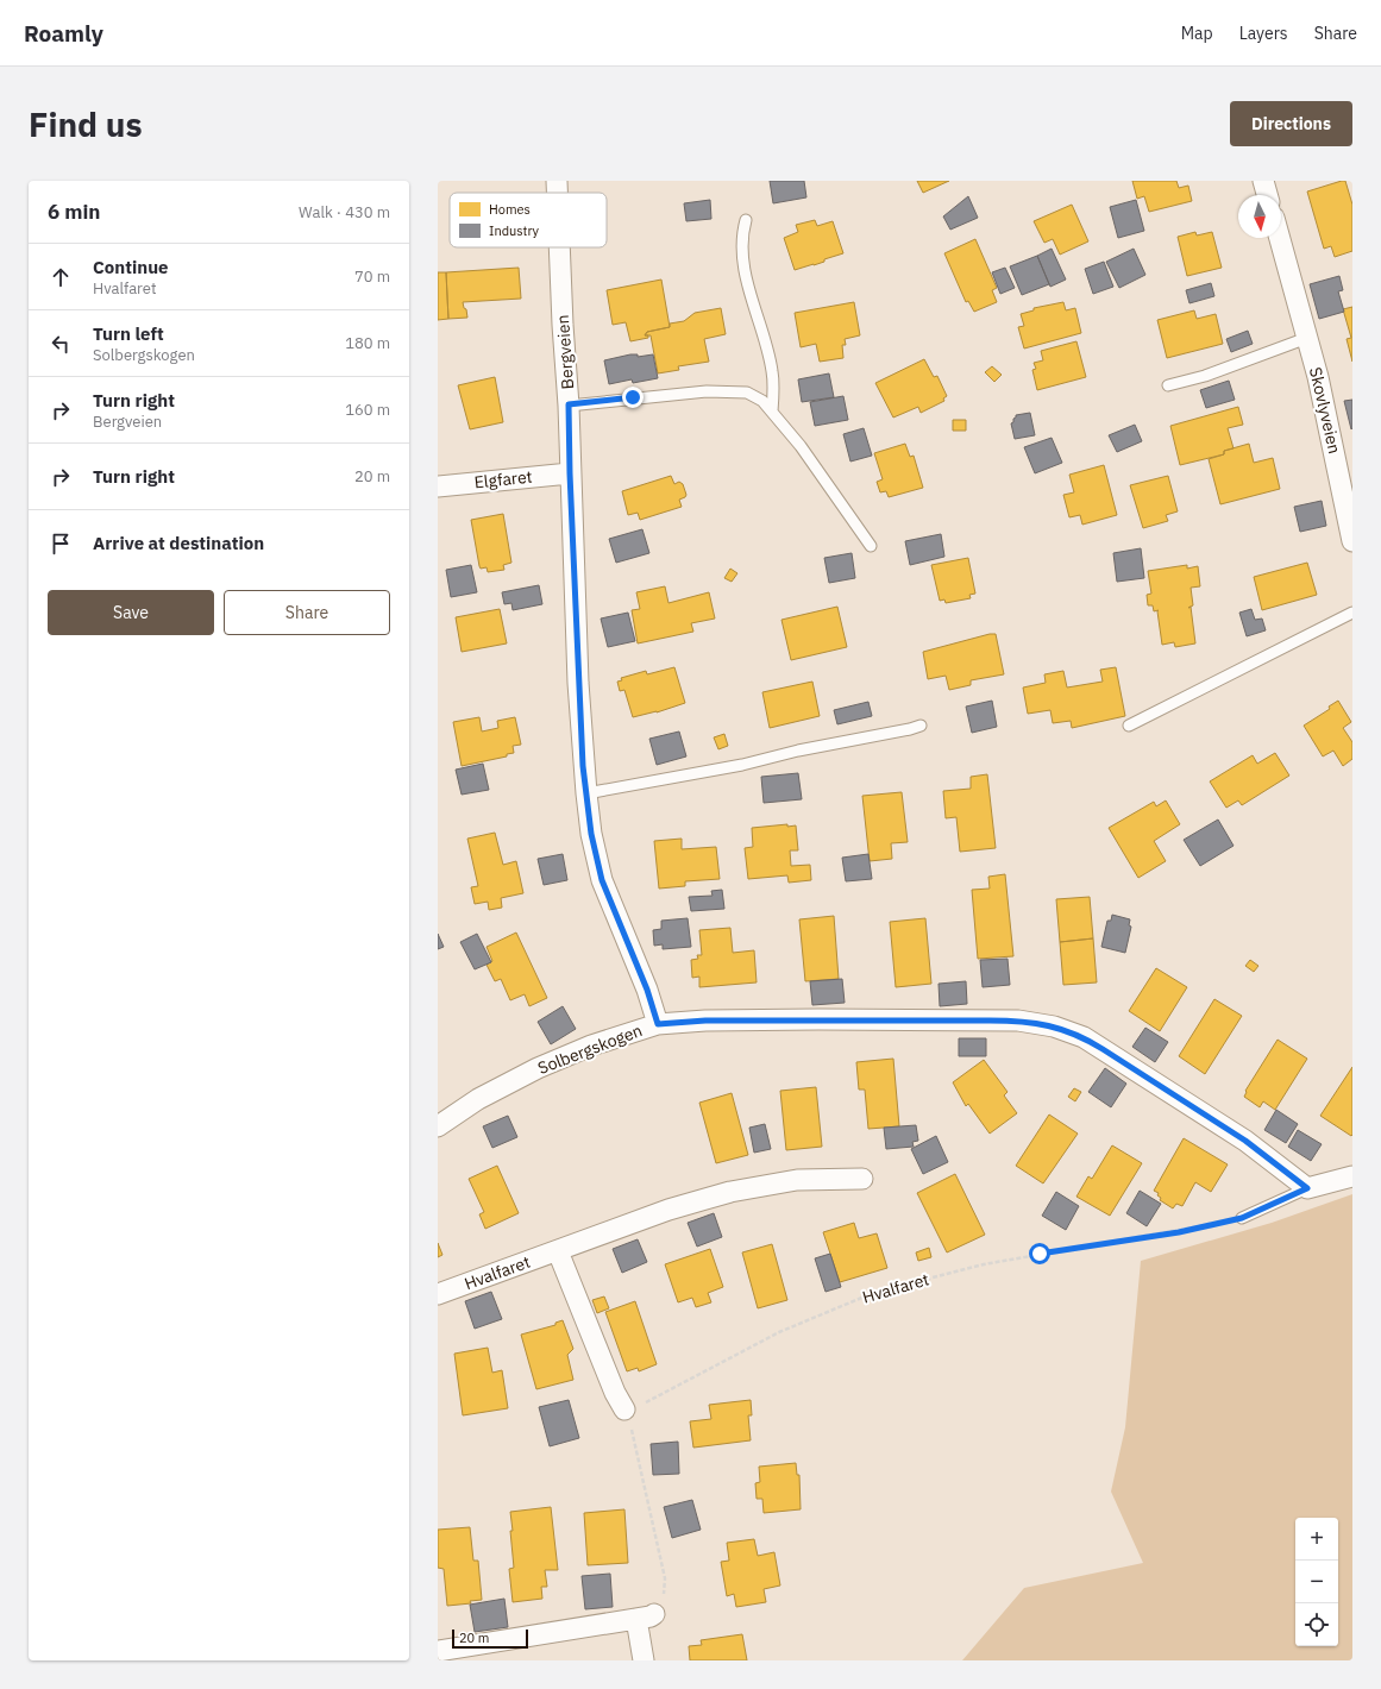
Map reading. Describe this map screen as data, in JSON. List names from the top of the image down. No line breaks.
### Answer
{"streets":{"street":["Bergveien","Skovlyveien","Elgfaret","Solbergskogen","Hvalfaret"]},"crossings":[["Bergveien","Elgfaret"],["Bergveien","Solbergskogen"]],"legend":["Homes","Industry"],"scale_bar":"20 m","north":"bottom","page":{"header":"Roamly","nav":["Map","Layers","Share"],"buttons":["Directions",["Save","Share"]],"title":"Find us","heading":["6 min","Walk · 430 m"],"list":[["Continue","Hvalfaret","70 m"],["Turn left","Solbergskogen","180 m"],["Turn right","Bergveien","160 m"],["Turn right","20 m"],"Arrive at destination"],"map_buttons":["+","−"],"scale":"20 m"}}
